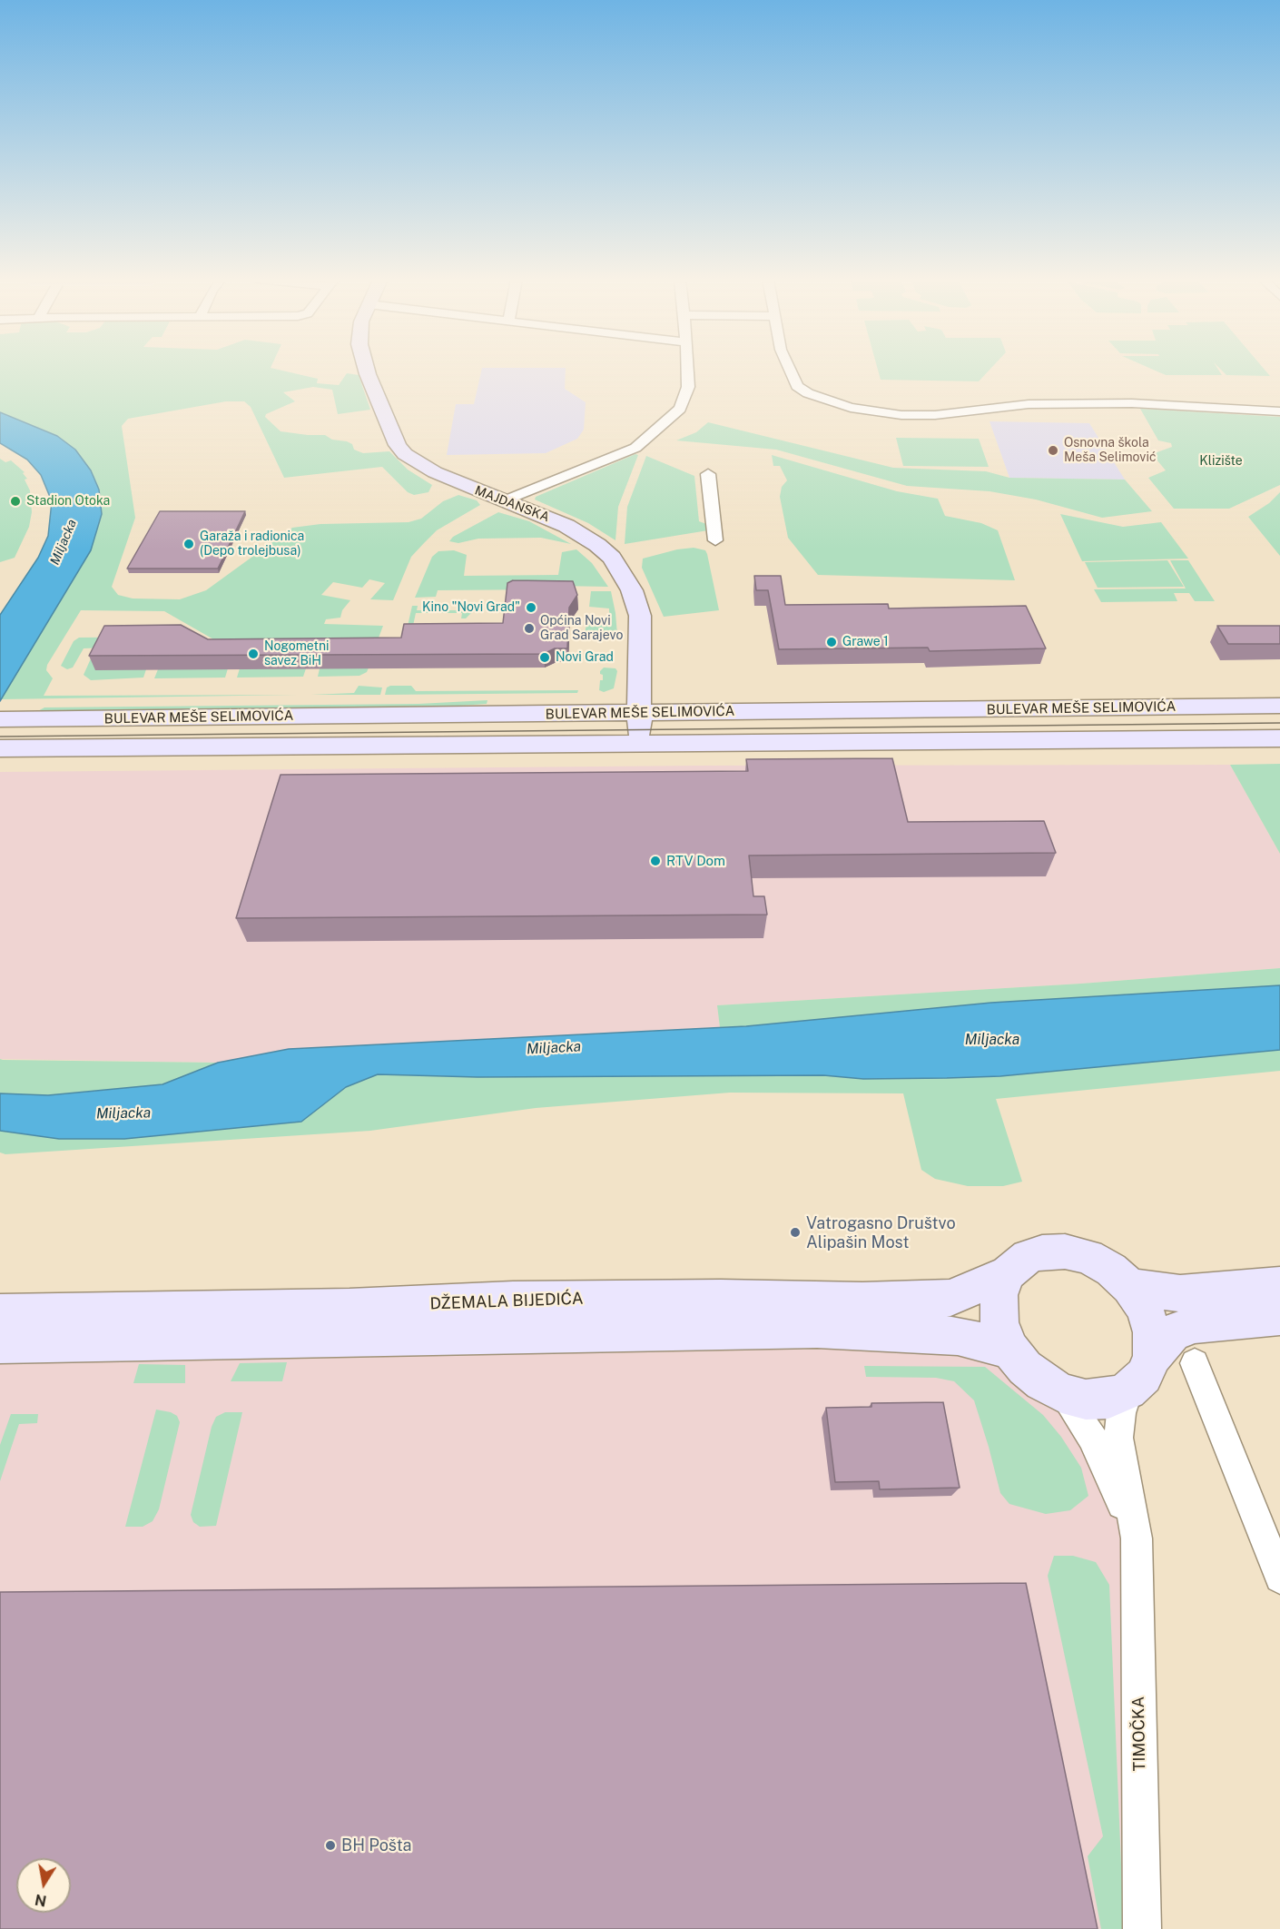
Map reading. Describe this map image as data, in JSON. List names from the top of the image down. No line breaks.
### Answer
{"streets":{"street":["MAJDANSKA","BULEVAR MEŠE SELIMOVIĆA","DŽEMALA BIJEDIĆA","TIMOČKA"]},"crossings":[["MAJDANSKA","BULEVAR MEŠE SELIMOVIĆA"],["DŽEMALA BIJEDIĆA","TIMOČKA"]],"water":["Miljacka"],"parks":["Klizište"],"places":["Osnovna škola Meša Selimović","Stadion Otoka","Garaža i radionica (Depo trolejbusa)","Kino \"Novi Grad\"","Općina Novi Grad Sarajevo","Grawe 1","Nogometni savez BiH","Novi Grad","RTV Dom","Vatrogasno Društvo Alipašin Most","BH Pošta"],"north":"bottom"}
